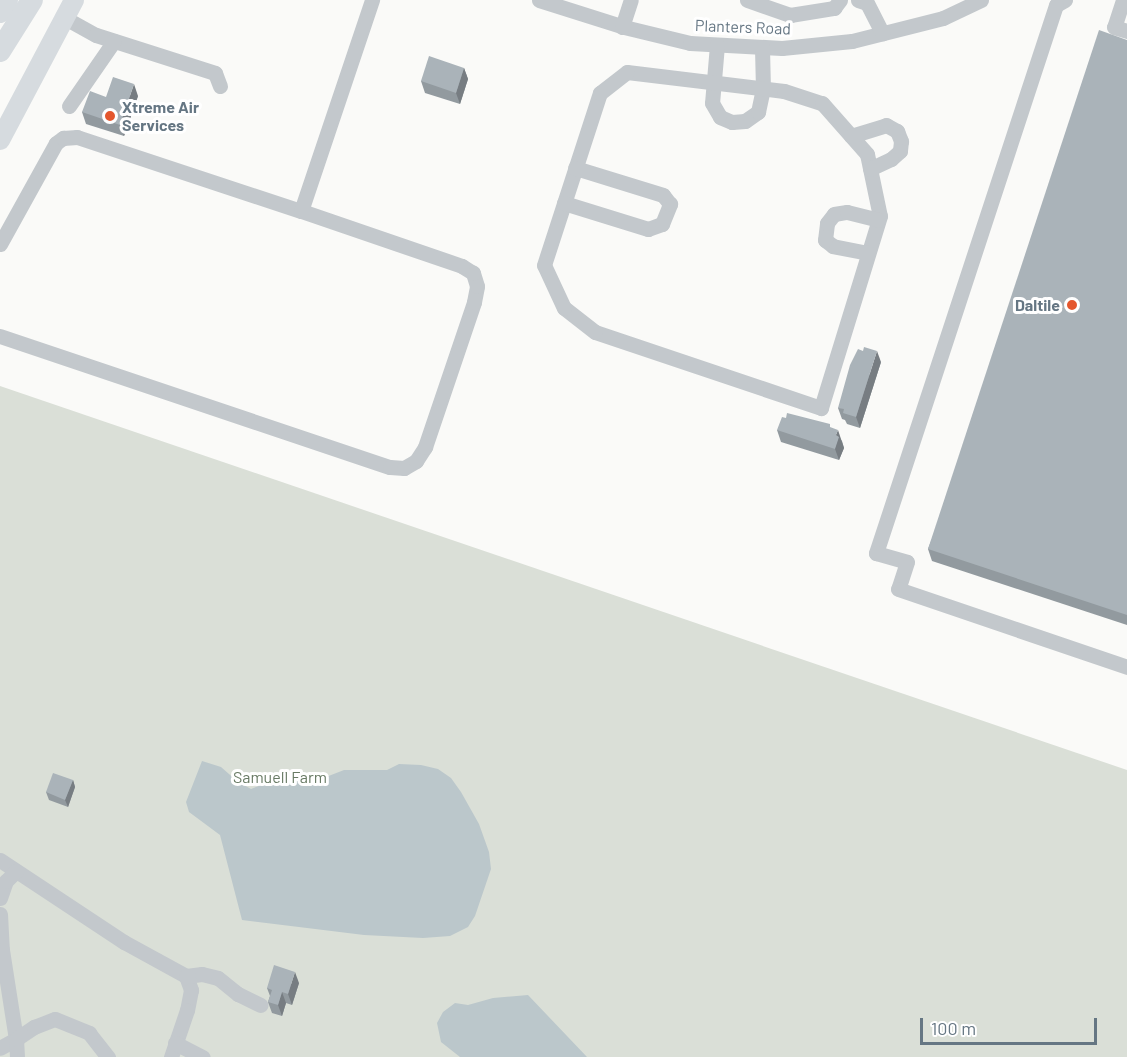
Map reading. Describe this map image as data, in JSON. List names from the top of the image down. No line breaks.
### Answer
{"streets":{"street":["Planters Road"]},"parks":["Samuell Farm"],"places":["Xtreme Air Services","Daltile"],"scale_bar":"100 m"}
